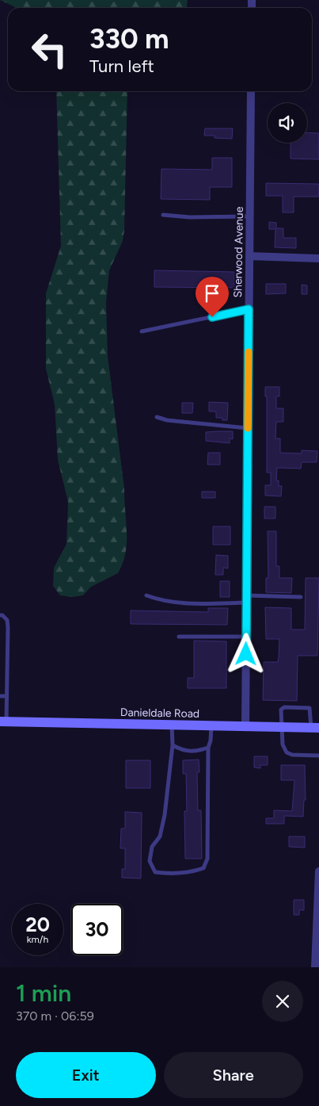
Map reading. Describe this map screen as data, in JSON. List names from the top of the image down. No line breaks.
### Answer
{"streets":{"street":["Sherwood Avenue","Danieldale Road"]},"crossings":[["Sherwood Avenue","Danieldale Road"]],"page":{"turn":["330 m","Turn left"],"speed":"20 km/h","limit":"30","heading":["1 min","370 m · 06:59"],"buttons":["Exit","Share"]}}
